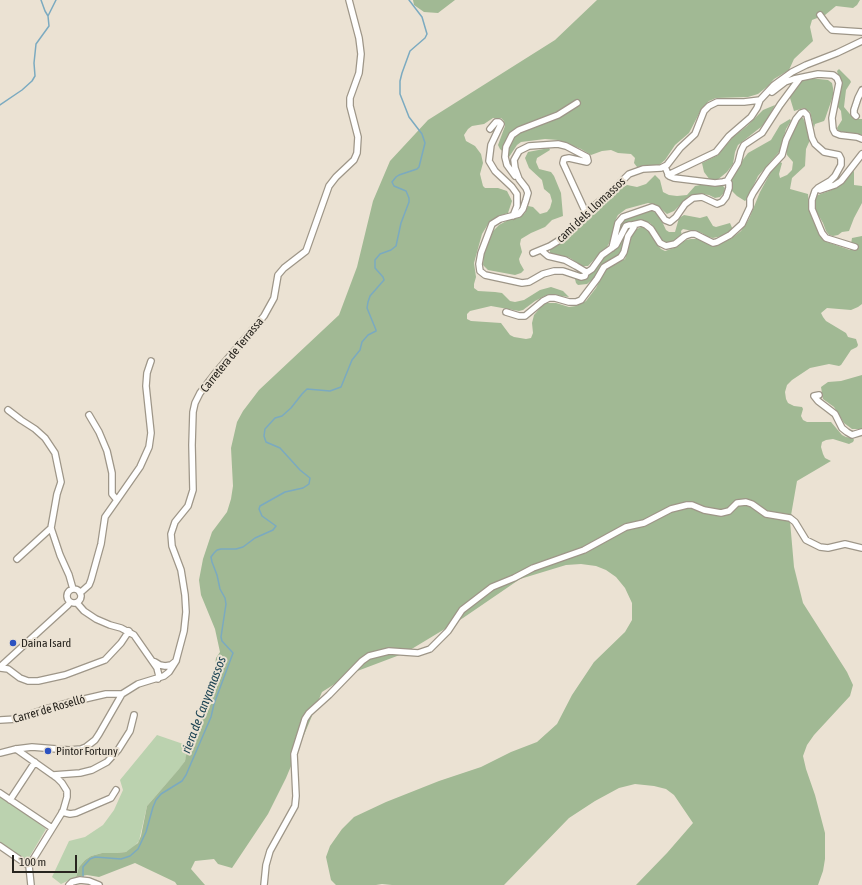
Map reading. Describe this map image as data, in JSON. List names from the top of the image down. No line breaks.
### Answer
{"streets":{"street":["camí dels Llomassos","Carretera de Terrassa","Carrer de Roselló"]},"crossings":[["Carretera de Terrassa","Carrer de Roselló"]],"water":["riera de Canyamassos"],"places":["Daina Isard","Pintor Fortuny"],"scale_bar":"100 m"}
